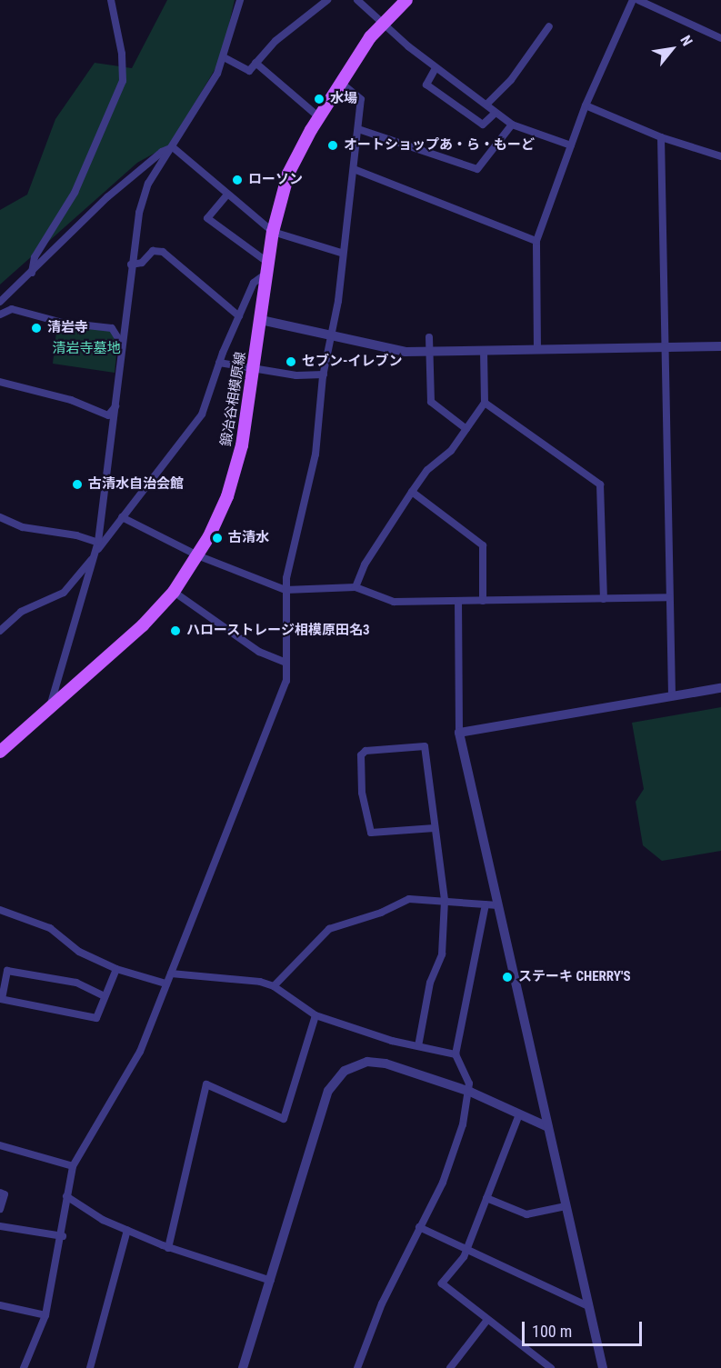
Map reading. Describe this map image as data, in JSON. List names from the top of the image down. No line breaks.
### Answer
{"streets":{"main road":["鍛冶谷相模原線"]},"parks":["清岩寺墓地"],"places":["水場","オートショップあ・ら・もーど","ローソン","清岩寺","セブン-イレブン","古清水自治会館","古清水","ハローストレージ相模原田名3","ステーキ CHERRY'S"],"scale_bar":"100 m","north":"top right"}
